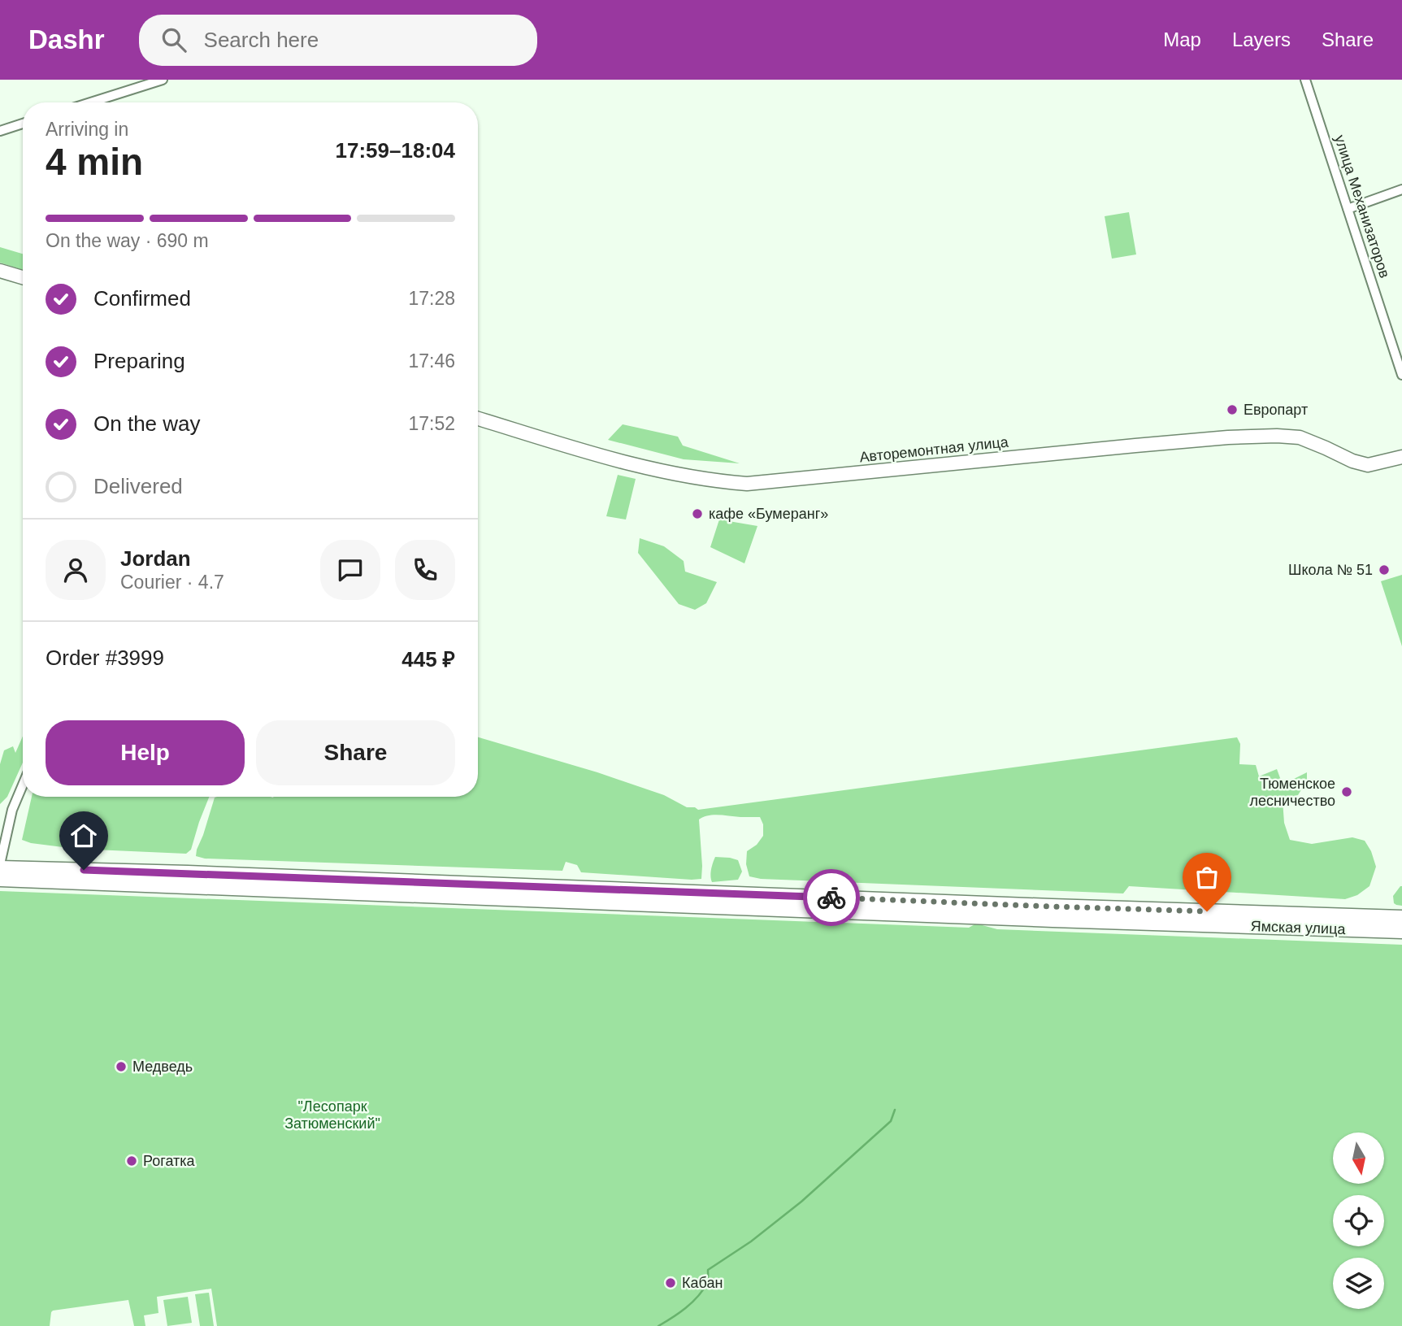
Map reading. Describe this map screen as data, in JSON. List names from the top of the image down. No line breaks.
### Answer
{"streets":{"main road":["Ямская улица"],"street":["улица Механизаторов","Авторемонтная улица"]},"parks":["\"Лесопарк Затюменский\""],"places":["Европарт","кафе «Бумеранг»","Школа № 51","Тюменское лесничество","Медведь","Рогатка","Кабан"],"north":"bottom","page":{"header":"Dashr","search":"Search here","nav":["Map","Layers","Share"],"heading":["4 min","Arriving in","17:59–18:04"],"panel":["Jordan","Courier · 4.7","Order #3999","445 ₽"],"bar":"On the way · 690 m","list":[["Confirmed","17:28"],["Preparing","17:46"],["On the way","17:52"],"Delivered"],"buttons":["Help","Share"]}}
